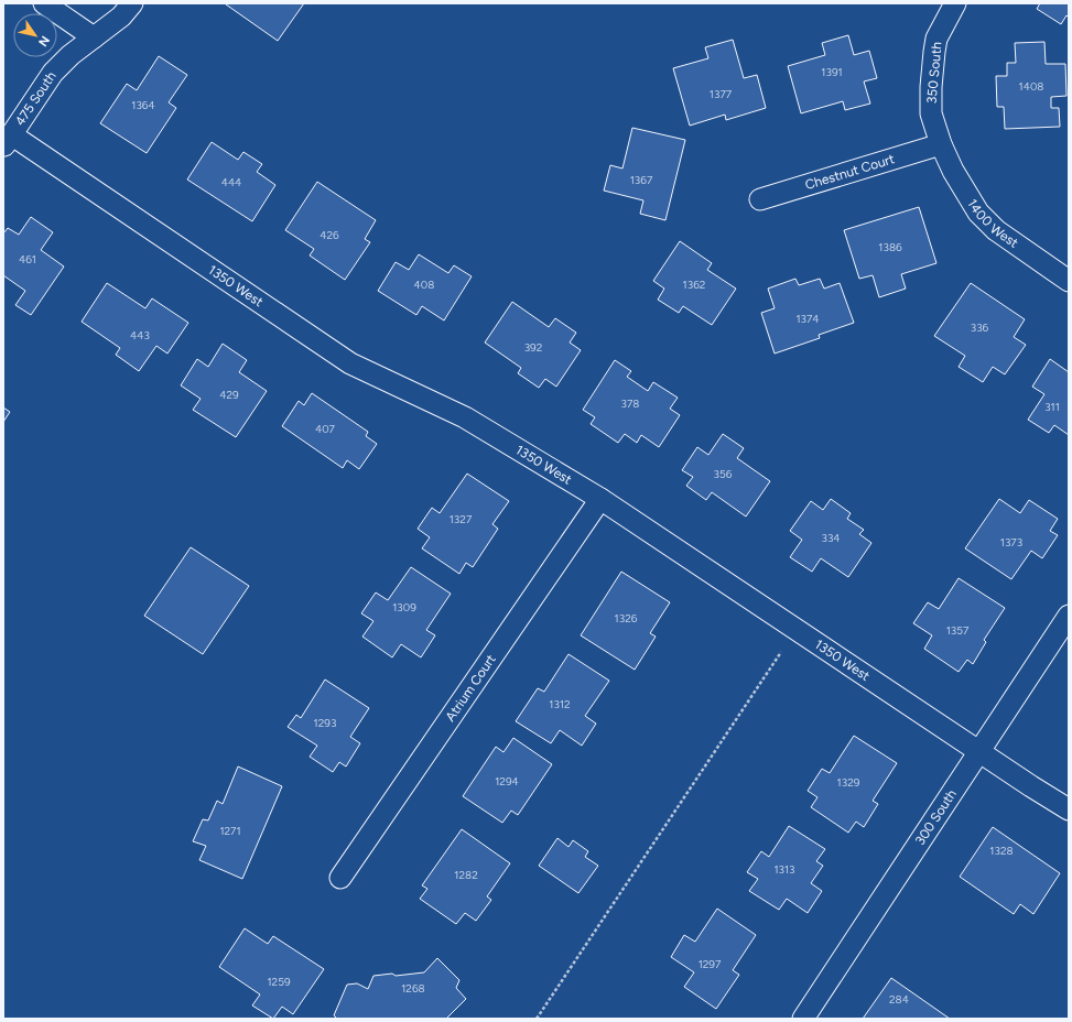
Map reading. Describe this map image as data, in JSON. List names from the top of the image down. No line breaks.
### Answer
{"streets":{"street":["350 South","475 South","Chestnut Court","1400 West","1350 West","Atrium Court","300 South"]},"crossings":[["350 South","Chestnut Court"],["350 South","1400 West"],["475 South","1350 West"],["Chestnut Court","1400 West"],["1350 West","Atrium Court"],["1350 West","300 South"]],"house_numbers":["1391","1408","1377","1364","1367","444","426","1386","461","408","1362","1374","336","443","392","429","378","311","407","356","1327","334","1373","1309","1326","1357","1312","1293","1294","1329","1271","1328","1313","1282","1297","1259","1268","284"],"north":"bottom right"}
